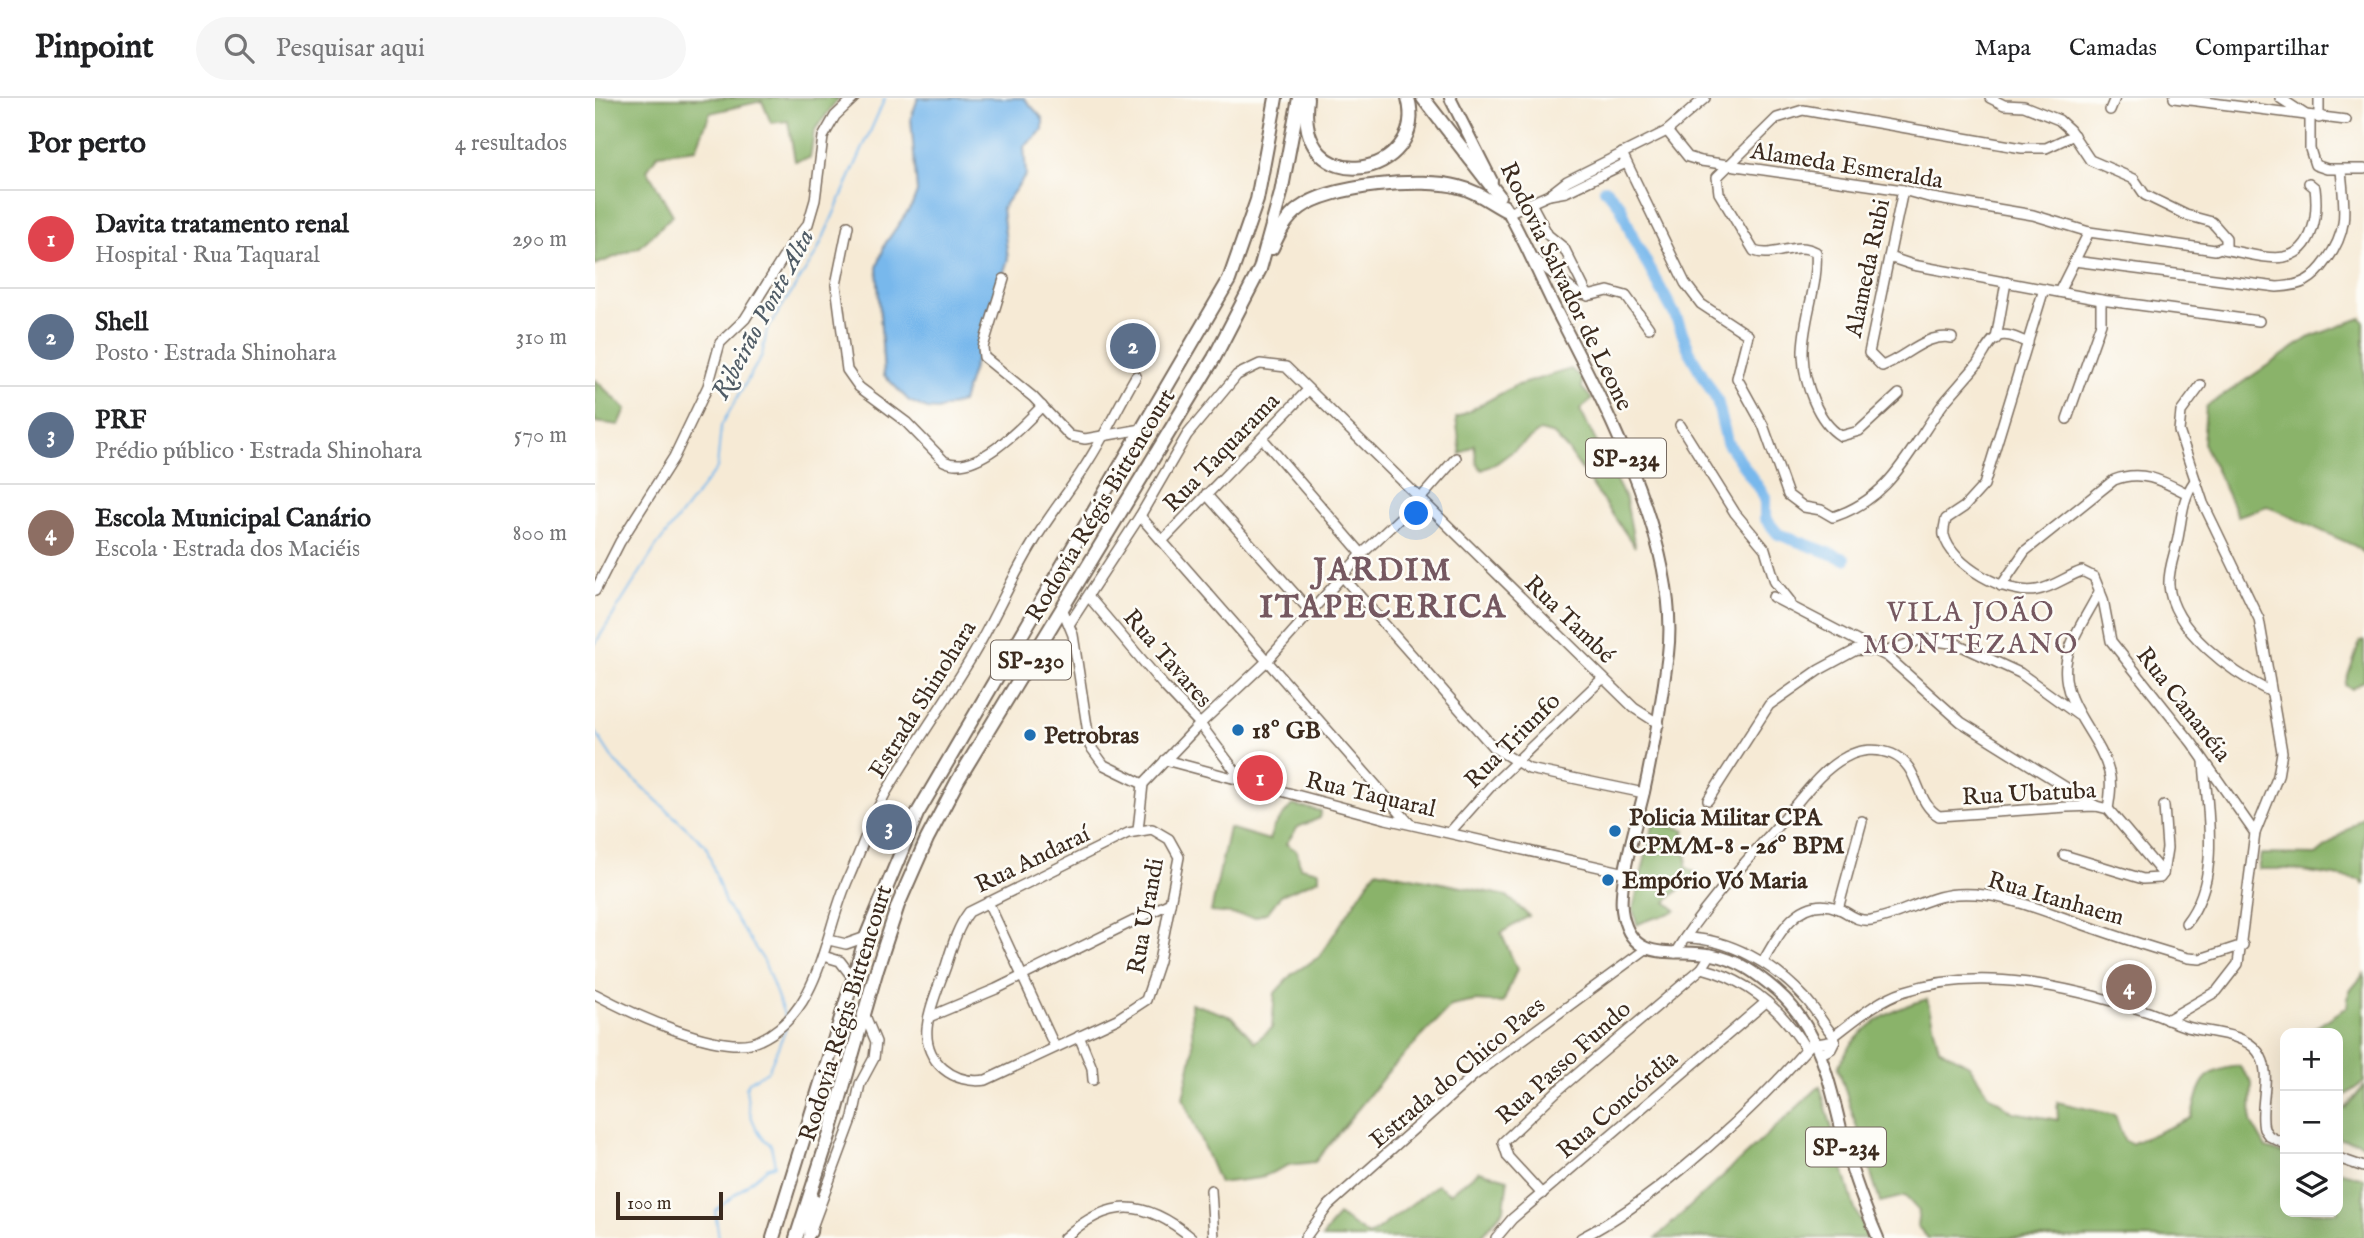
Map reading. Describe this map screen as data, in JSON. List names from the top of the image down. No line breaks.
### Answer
{"streets":{"highway":["Rodovia Régis Bittencourt","SP-230"],"main road":["Rodovia Salvador de Leone","SP-234"],"street":["Alameda Esmeralda","Alameda Rubi","Rua Taquarama","Rua També","Rua Tavares","Estrada Shinohara","Rua Cananéia","Rua Triunfo","Rua Ubatuba","Rua Taquaral","Rua Andaraí","Rua Itanhaem","Rua Urandi","Rua Passo Fundo","Estrada do Chico Paes","Rua Concórdia"]},"crossings":[["Alameda Esmeralda","Alameda Rubi"],["Rodovia Salvador de Leone","SP-234"],["Rodovia Salvador de Leone","Rua També"],["Rodovia Salvador de Leone","Rua Taquaral"],["Rodovia Salvador de Leone","Estrada do Chico Paes"],["Rua Taquarama","Rua També"],["SP-234","Rua Ubatuba"],["SP-234","Rua Passo Fundo"],["SP-234","Estrada do Chico Paes"],["Rua També","Rua Tavares"],["Rua També","Rua Triunfo"],["Rua Tavares","Rua Taquaral"],["Rua Cananéia","Rua Ubatuba"],["Rua Triunfo","Rua Taquaral"],["Rua Andaraí","Rua Urandi"],["Rua Passo Fundo","Rua Concórdia"]],"districts":["JARDIM ITAPECERICA","VILA JOÃO MONTEZANO"],"water":["Ribeirão Ponte Alta"],"places":["18º GB","Petrobras","Policia Militar CPA CPM/M-8 - 26º BPM","Empório Vó Maria"],"scale_bar":"100 m","page":{"header":"Pinpoint","search":"Pesquisar aqui","nav":["Mapa","Camadas","Compartilhar"],"heading":["Por perto","4 resultados"],"list":[{"mark":"1","name":"Davita tratamento renal","note":"Hospital · Rua Taquaral","value":"290 m"},{"mark":"2","name":"Shell","note":"Posto · Estrada Shinohara","value":"310 m"},{"mark":"3","name":"PRF","note":"Prédio público · Estrada Shinohara","value":"570 m"},{"mark":"4","name":"Escola Municipal Canário","note":"Escola · Estrada dos Maciéis","value":"800 m"}],"pins":["2","1","3","4"],"map_buttons":["+","−"],"scale":"100 m"}}
